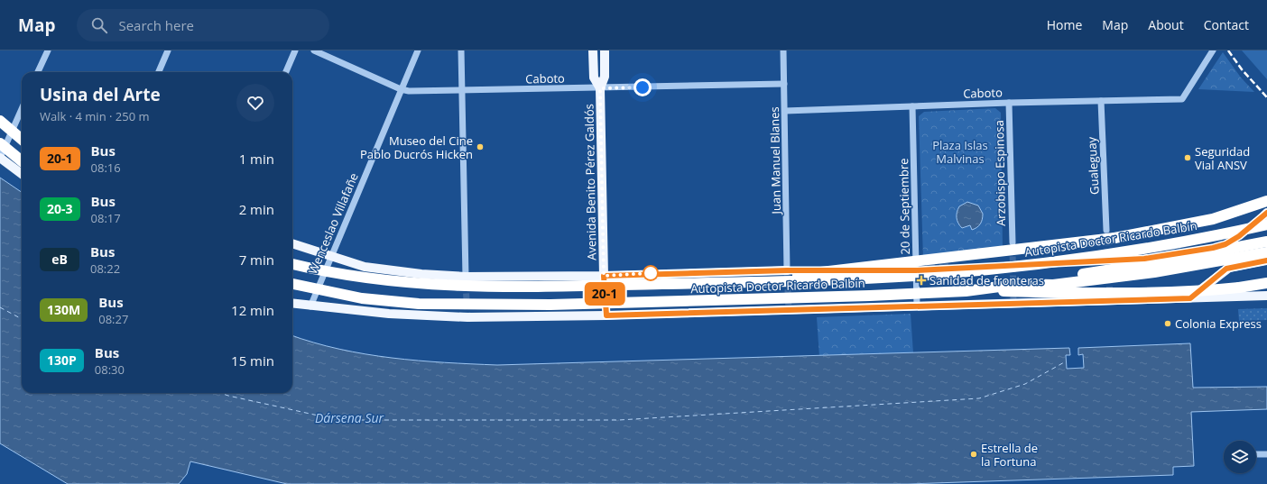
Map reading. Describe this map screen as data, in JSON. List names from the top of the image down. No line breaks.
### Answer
{"streets":{"highway":["Autopista Doctor Ricardo Balbín"],"main road":["Avenida Benito Pérez Galdós"],"street":["Caboto","Juan Manuel Blanes","Gualeguay","Arzobispo Espinosa","20 de Septiembre","Wenceslao Villafañe"]},"crossings":[["Caboto","Juan Manuel Blanes"],["Caboto","Gualeguay"],["Caboto","Arzobispo Espinosa"],["Caboto","Avenida Benito Pérez Galdós"],["Caboto","20 de Septiembre"],["Caboto","Wenceslao Villafañe"]],"water":["Dársena Sur"],"parks":["Plaza Islas Malvinas"],"places":{"other":["Museo del Cine Pablo Ducrós Hicken","Seguridad Vial ANSV","Colonia Express","Estrella de la Fortuna"],"health":["Sanidad de fronteras"]},"lines":["bus line 20-1"],"page":{"header":"Map","search":"Search here","nav":["Home","Map","About","Contact"],"on_map":"20-1","heading":["Usina del Arte","Walk · 4 min · 250 m"],"list":[{"mark":"20-1","name":"Bus","note":"08:16","value":"1 min"},{"mark":"20-3","name":"Bus","note":"08:17","value":"2 min"},{"mark":"eB","name":"Bus","note":"08:22","value":"7 min"},{"mark":"130M","name":"Bus","note":"08:27","value":"12 min"},{"mark":"130P","name":"Bus","note":"08:30","value":"15 min"}]}}
